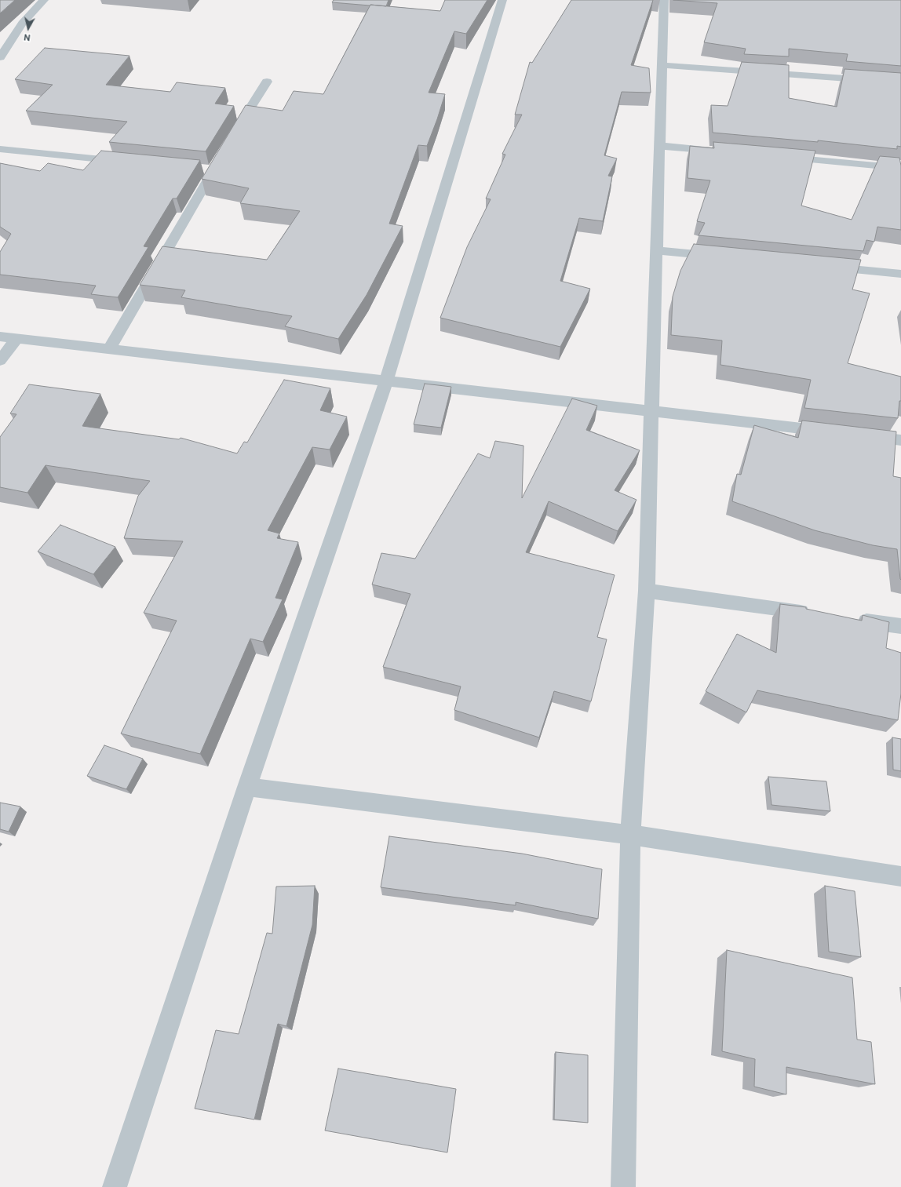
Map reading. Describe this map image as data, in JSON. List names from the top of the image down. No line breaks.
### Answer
{"north":"bottom"}
